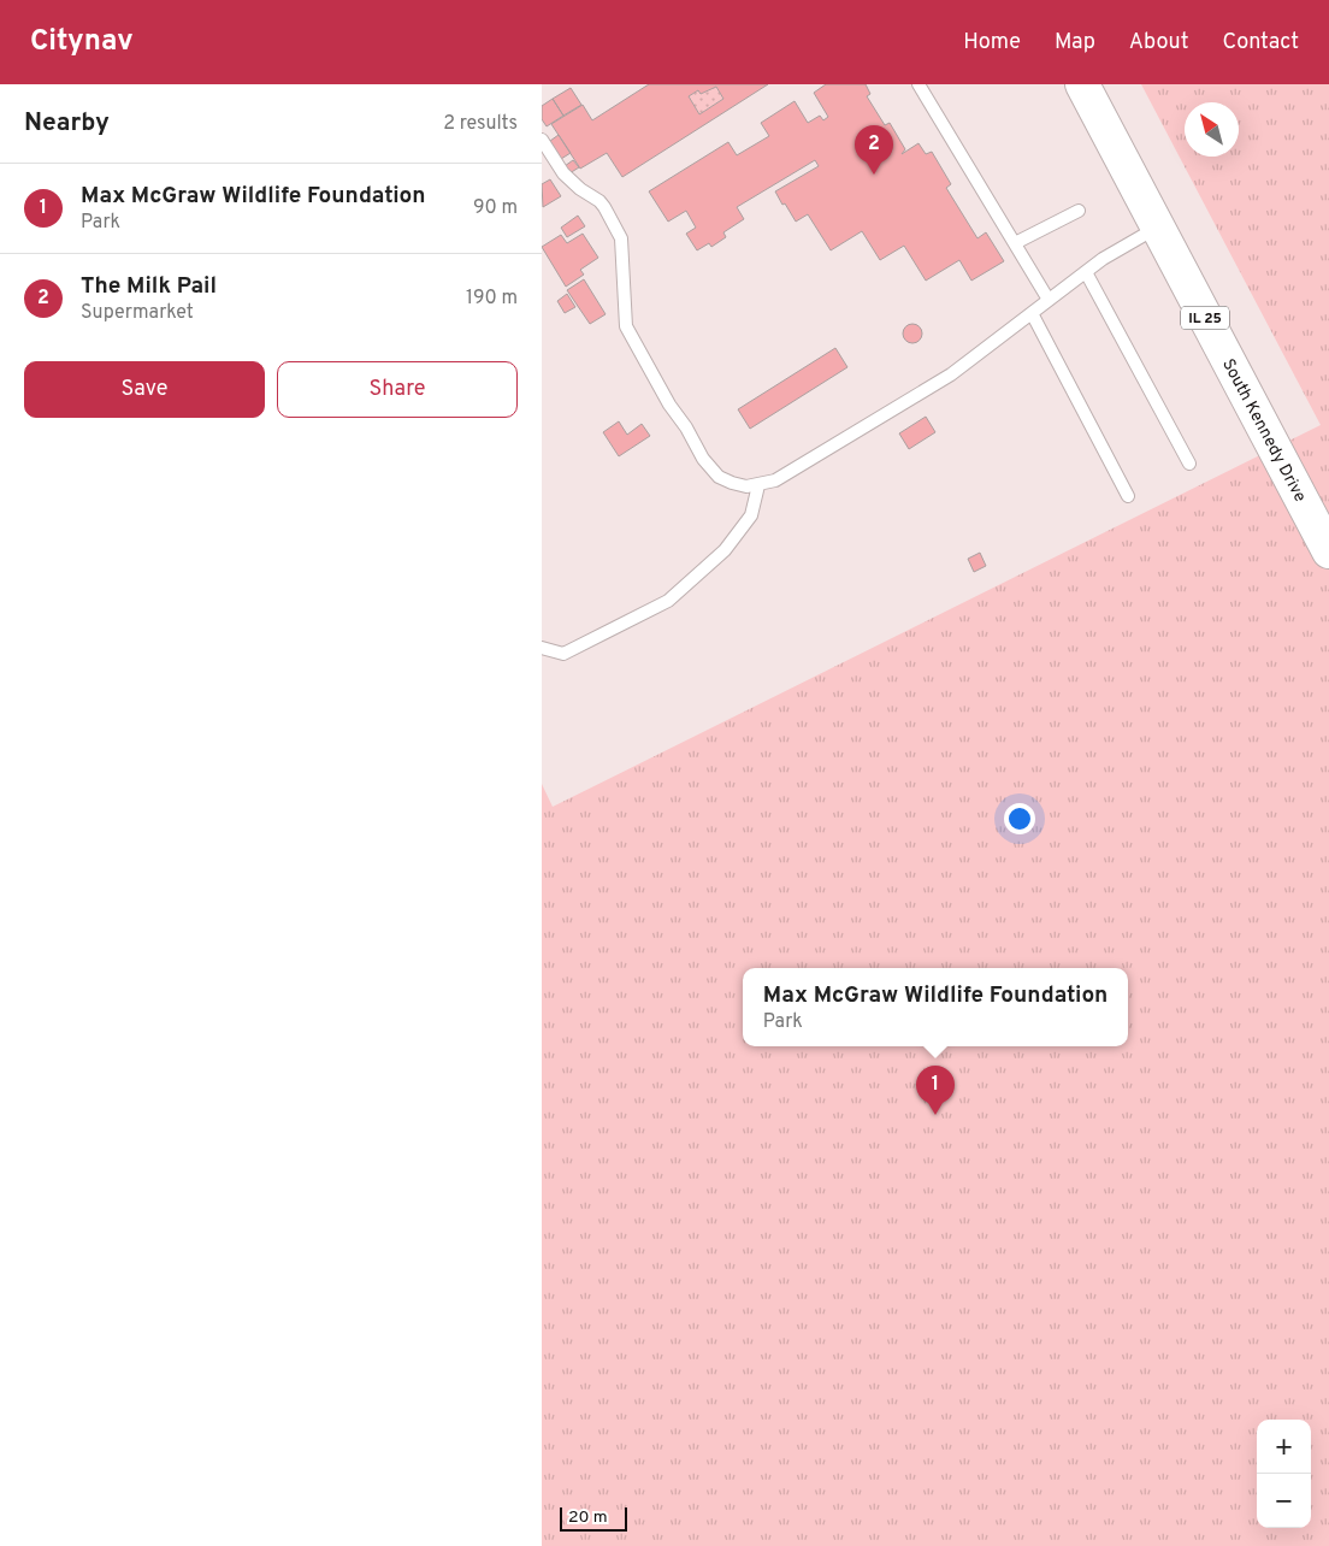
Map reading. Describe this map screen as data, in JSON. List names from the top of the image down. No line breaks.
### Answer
{"streets":{"main road":["IL 25","South Kennedy Drive"]},"scale_bar":"20 m","north":"top left","page":{"header":"Citynav","nav":["Home","Map","About","Contact"],"heading":["Nearby","2 results"],"pins":["2","1"],"list":[{"mark":"1","name":"Max McGraw Wildlife Foundation","note":"Park","value":"90 m"},{"mark":"2","name":"The Milk Pail","note":"Supermarket","value":"190 m"}],"buttons":["Save","Share"],"popup":["Max McGraw Wildlife Foundation","Park"],"map_buttons":["+","−"],"scale":"20 m"}}
